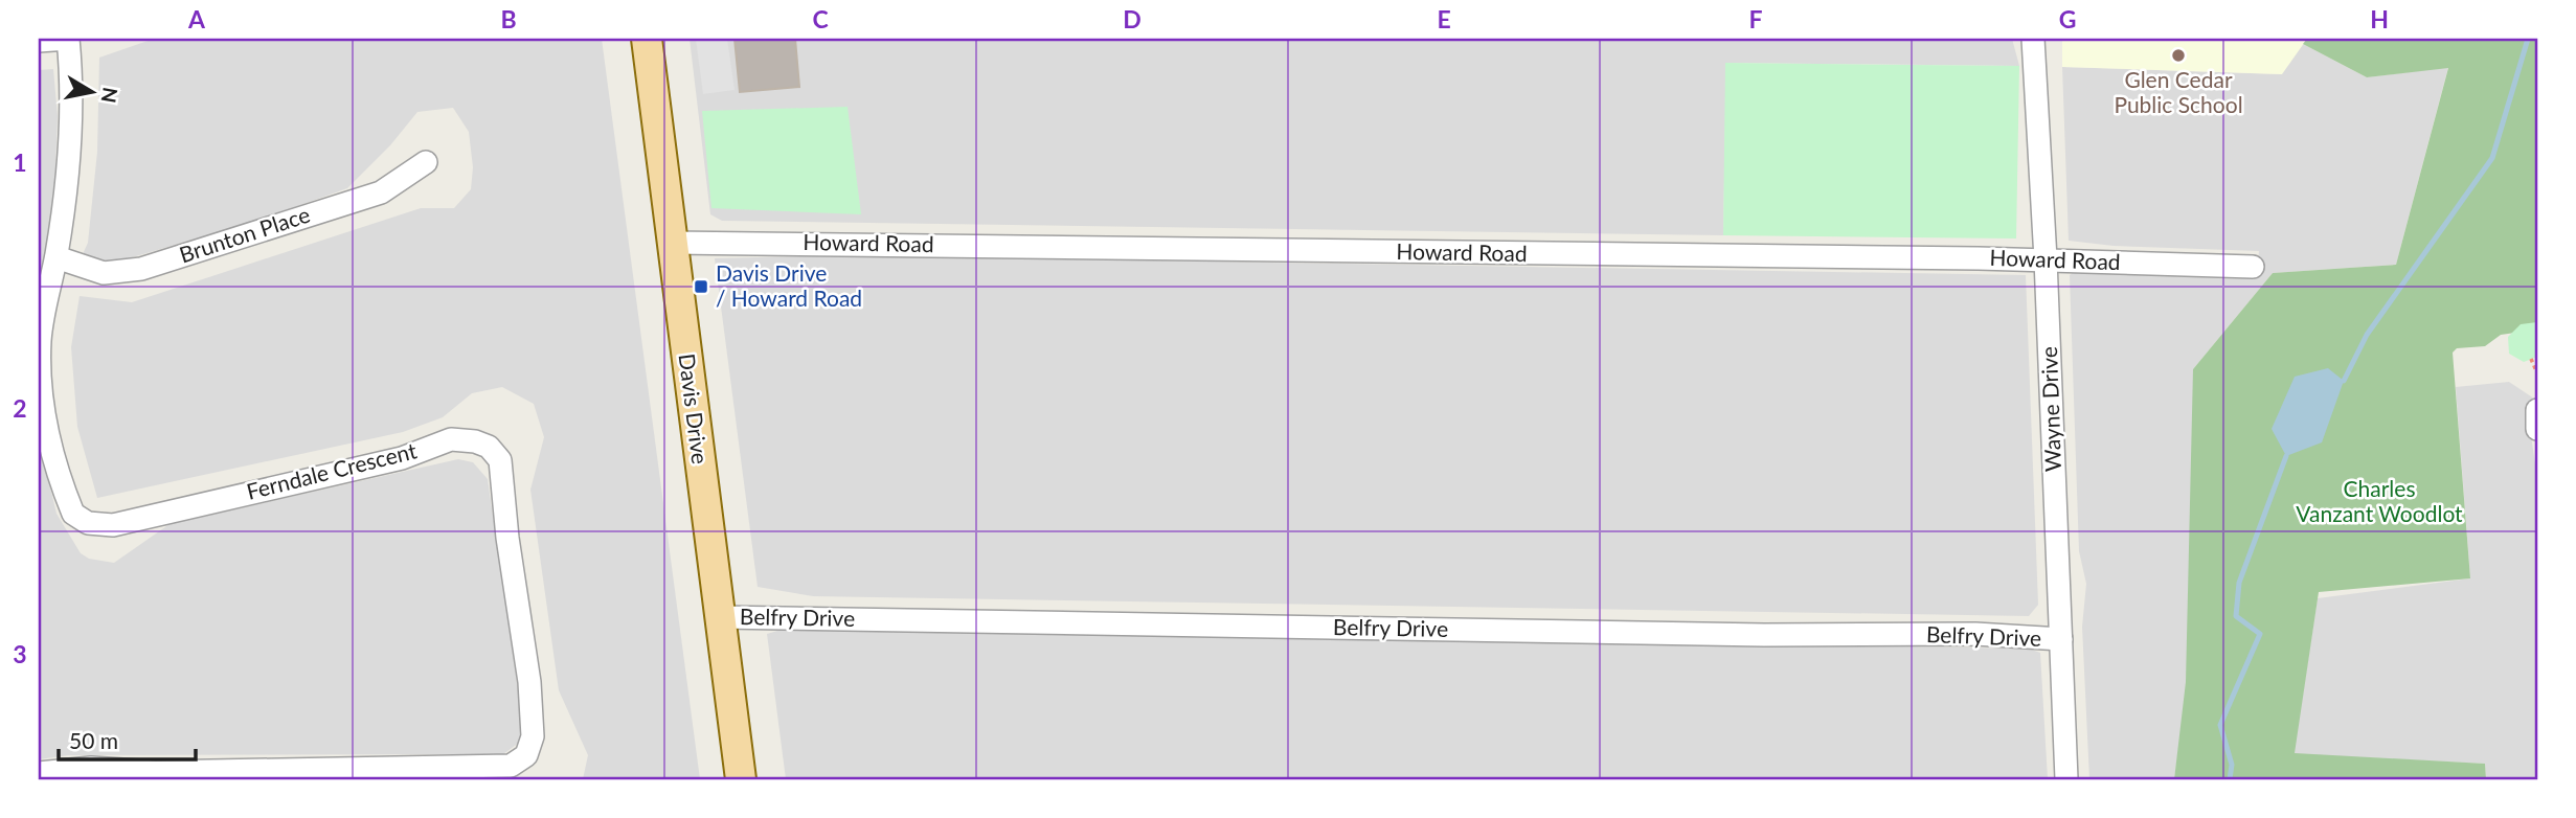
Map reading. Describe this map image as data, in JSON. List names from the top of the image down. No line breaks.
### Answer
{"streets":{"main road":["Davis Drive"],"street":["Brunton Place","Howard Road","Wayne Drive","Ferndale Crescent","Belfry Drive"]},"crossings":[["Brunton Place","Ferndale Crescent"],["Howard Road","Davis Drive"],["Howard Road","Wayne Drive"],["Davis Drive","Belfry Drive"],["Wayne Drive","Belfry Drive"]],"parks":["Charles Vanzant Woodlot"],"places":{"other":["Glen Cedar Public School"],"transit":["Davis Drive / Howard Road"]},"scale_bar":"50 m","north":"right","grid":{"columns":["A","B","C","D","E","F","G","H"],"rows":["1","2","3"]}}
